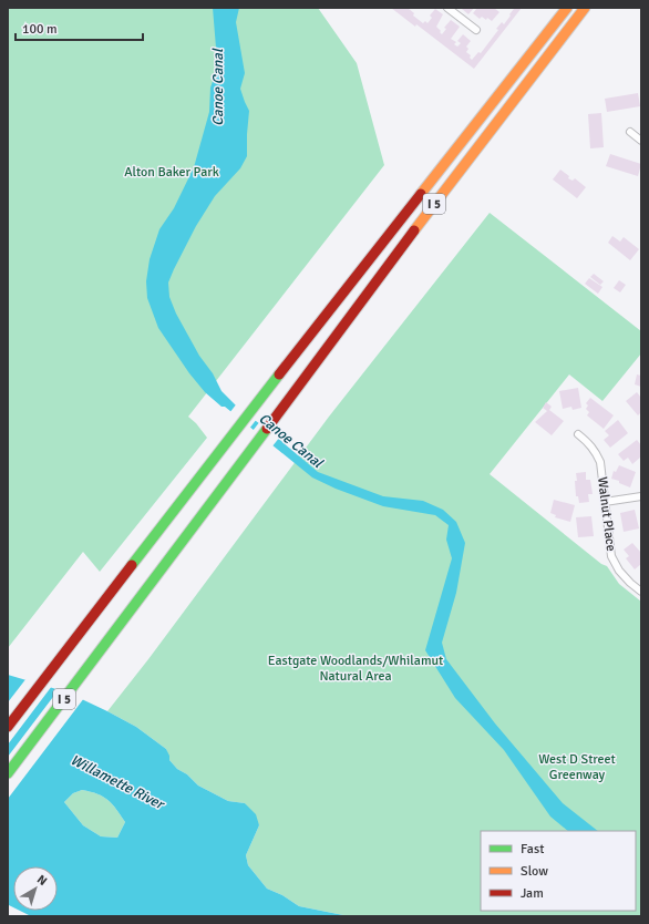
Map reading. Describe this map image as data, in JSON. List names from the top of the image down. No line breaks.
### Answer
{"streets":{"highway":["I 5"],"street":["Walnut Place"]},"water":["Canoe Canal","Willamette River"],"parks":["Alton Baker Park","Eastgate Woodlands/Whilamut Natural Area","West D Street Greenway"],"legend":["Fast","Slow","Jam"],"scale_bar":"100 m","north":"top right"}
